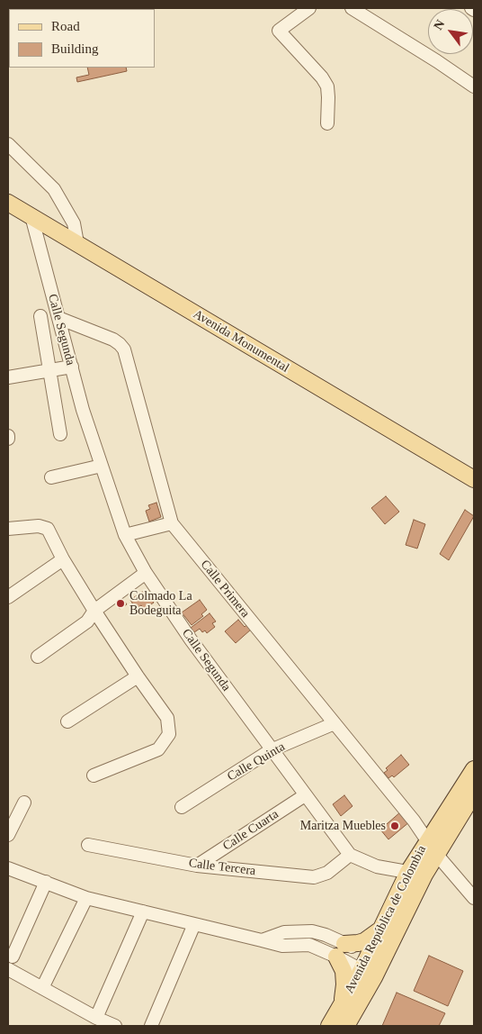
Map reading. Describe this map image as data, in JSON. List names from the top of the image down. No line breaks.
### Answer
{"streets":{"main road":["Avenida Monumental","Avenida República de Colombia"],"street":["Calle Segunda","Calle Primera","Calle Quinta","Calle Cuarta","Calle Tercera"]},"crossings":[["Calle Segunda","Avenida Monumental"],["Calle Segunda","Calle Primera"],["Calle Segunda","Calle Quinta"],["Calle Segunda","Calle Cuarta"],["Calle Segunda","Calle Tercera"],["Calle Segunda","Avenida República de Colombia"],["Calle Primera","Calle Quinta"],["Calle Primera","Avenida República de Colombia"],["Calle Cuarta","Calle Tercera"]],"places":["Colmado La Bodeguita","Maritza Muebles"],"legend":["Road","Building"],"north":"top left"}
